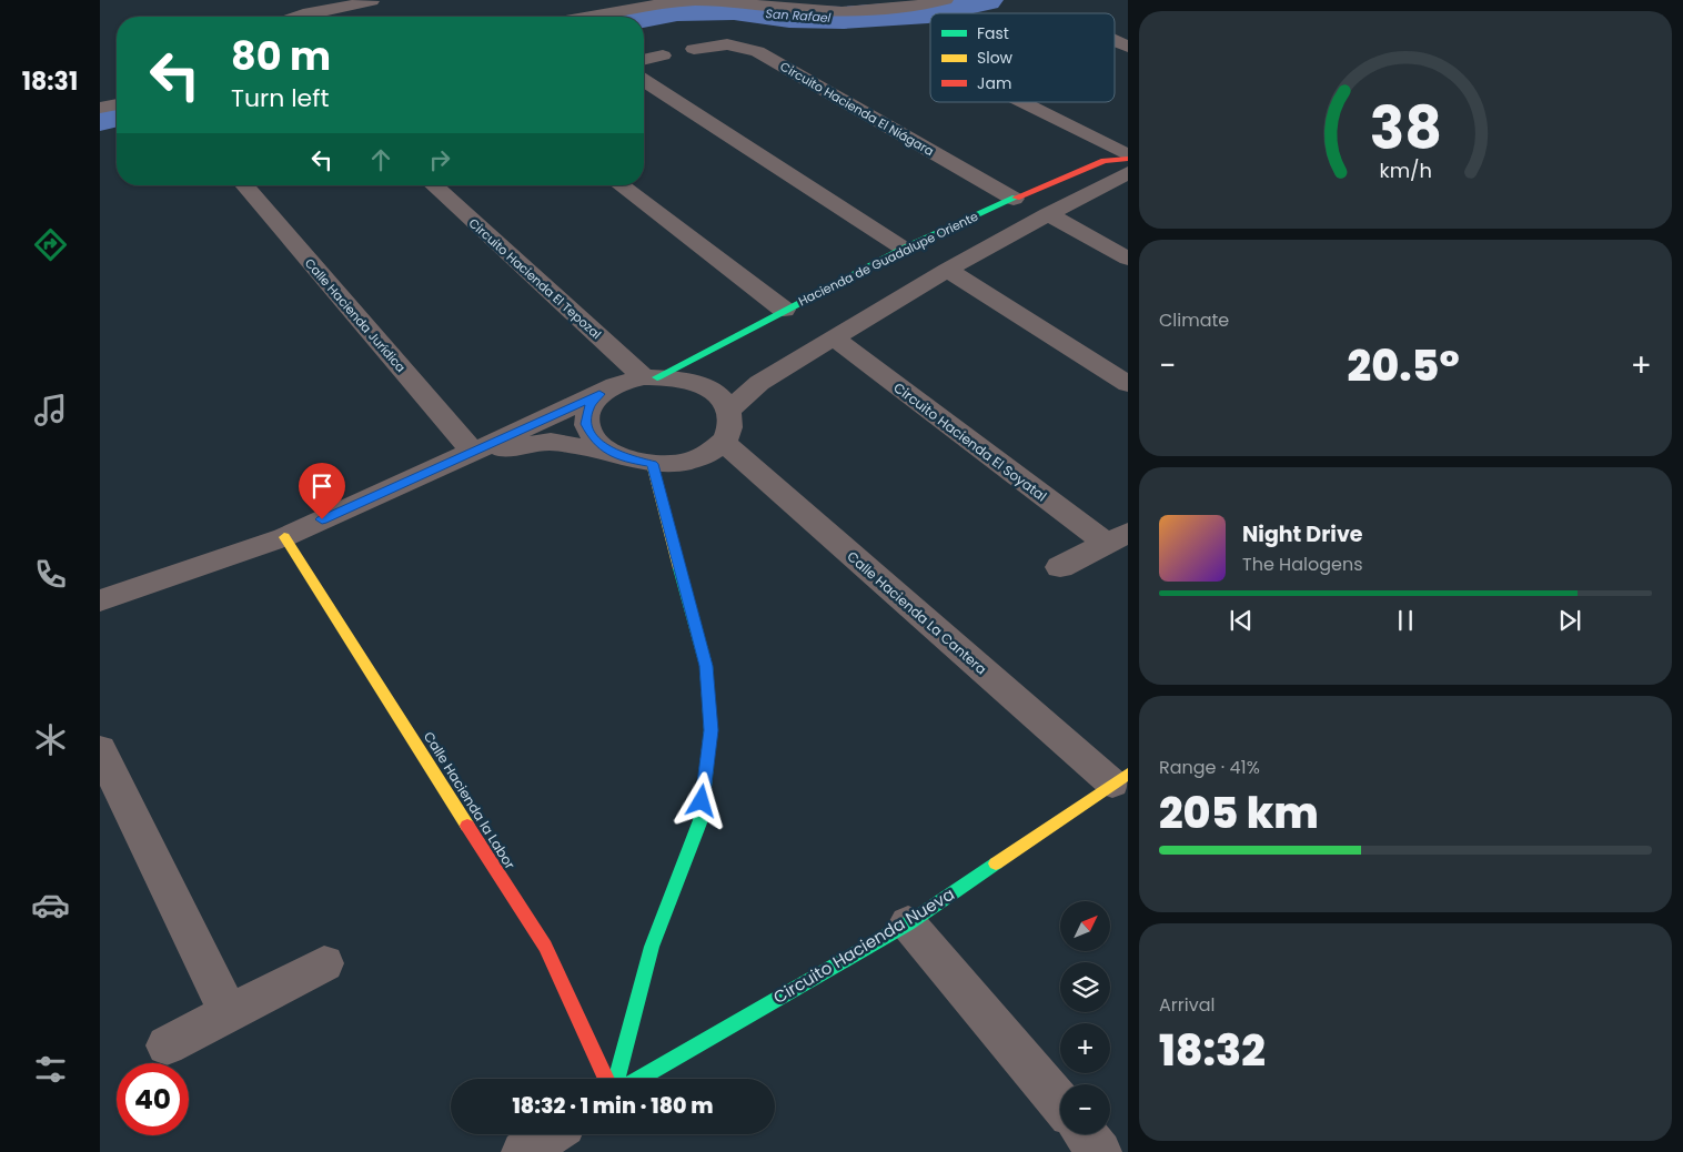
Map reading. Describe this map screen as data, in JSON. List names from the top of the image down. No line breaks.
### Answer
{"streets":{"street":["Circuito Hacienda El Niágara","Hacienda de Guadalupe Oriente","Circuito Hacienda El Tepozal","Calle Hacienda Jurídica","Circuito Hacienda El Soyatal","Calle Hacienda La Cantera","Calle Hacienda la Labor","Circuito Hacienda Nueva"]},"crossings":[["Circuito Hacienda El Niágara","Hacienda de Guadalupe Oriente"],["Hacienda de Guadalupe Oriente","Circuito Hacienda El Tepozal"],["Hacienda de Guadalupe Oriente","Calle Hacienda La Cantera"],["Circuito Hacienda El Tepozal","Calle Hacienda La Cantera"],["Calle Hacienda La Cantera","Circuito Hacienda Nueva"]],"water":["San Rafael"],"legend":["Fast","Slow","Jam"],"north":"top right","page":{"tabs":"18:31","turn":["80 m","Turn left"],"tile":["Climate",["Range · 41%","205 km"],["Arrival","18:32"]],"heat":["−","20.5°","+"],"song":["Night Drive","The Halogens"],"map_buttons":["+","−"],"limit":"40","trip":"18:32 · 1 min · 180 m","gauge":["38","km/h"]}}
